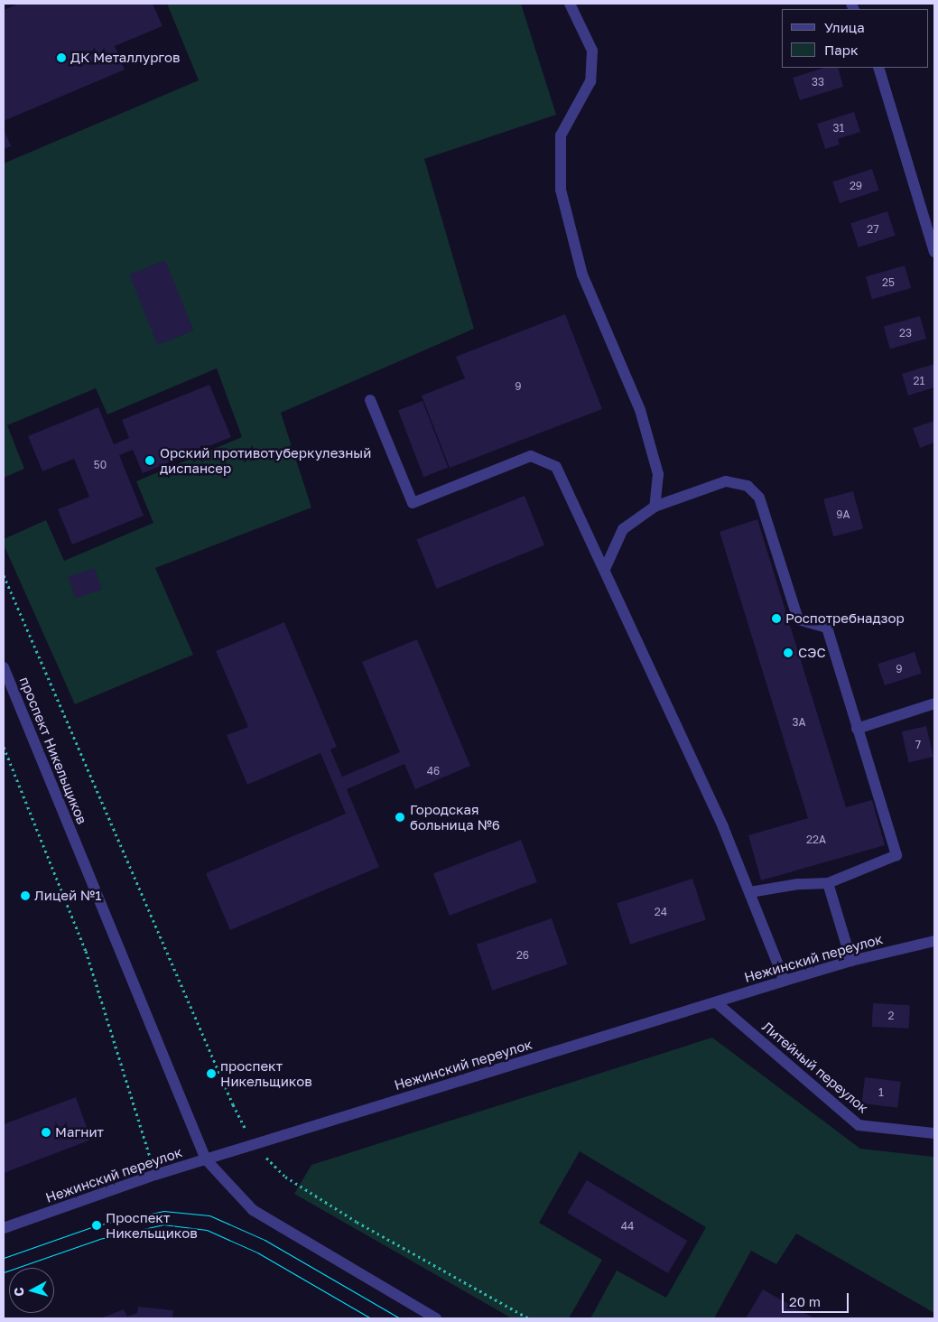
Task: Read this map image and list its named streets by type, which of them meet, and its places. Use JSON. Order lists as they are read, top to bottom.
{
  "streets": {
    "street": ["проспект Никельщиков", "Нежинский переулок", "Литейный переулок"]
  },
  "crossings": [
    ["проспект Никельщиков", "Нежинский переулок"],
    ["Нежинский переулок", "Литейный переулок"]
  ],
  "places": [
    "ДК Металлургов",
    "Орский противотуберкулезный диспансер",
    "Роспотребнадзор",
    "СЭС",
    "Городская больница №6",
    "Лицей №1",
    "проспект Никельщиков",
    "Магнит",
    "Проспект Никельщиков"
  ],
  "house_numbers": [
    "33",
    "31",
    "29",
    "27",
    "25",
    "23",
    "21",
    "9",
    "50",
    "9А",
    "9",
    "3А",
    "7",
    "46",
    "22А",
    "24",
    "26",
    "2",
    "1",
    "44"
  ],
  "legend": ["Улица", "Парк"],
  "scale_bar": "20 m",
  "north": "left"
}
